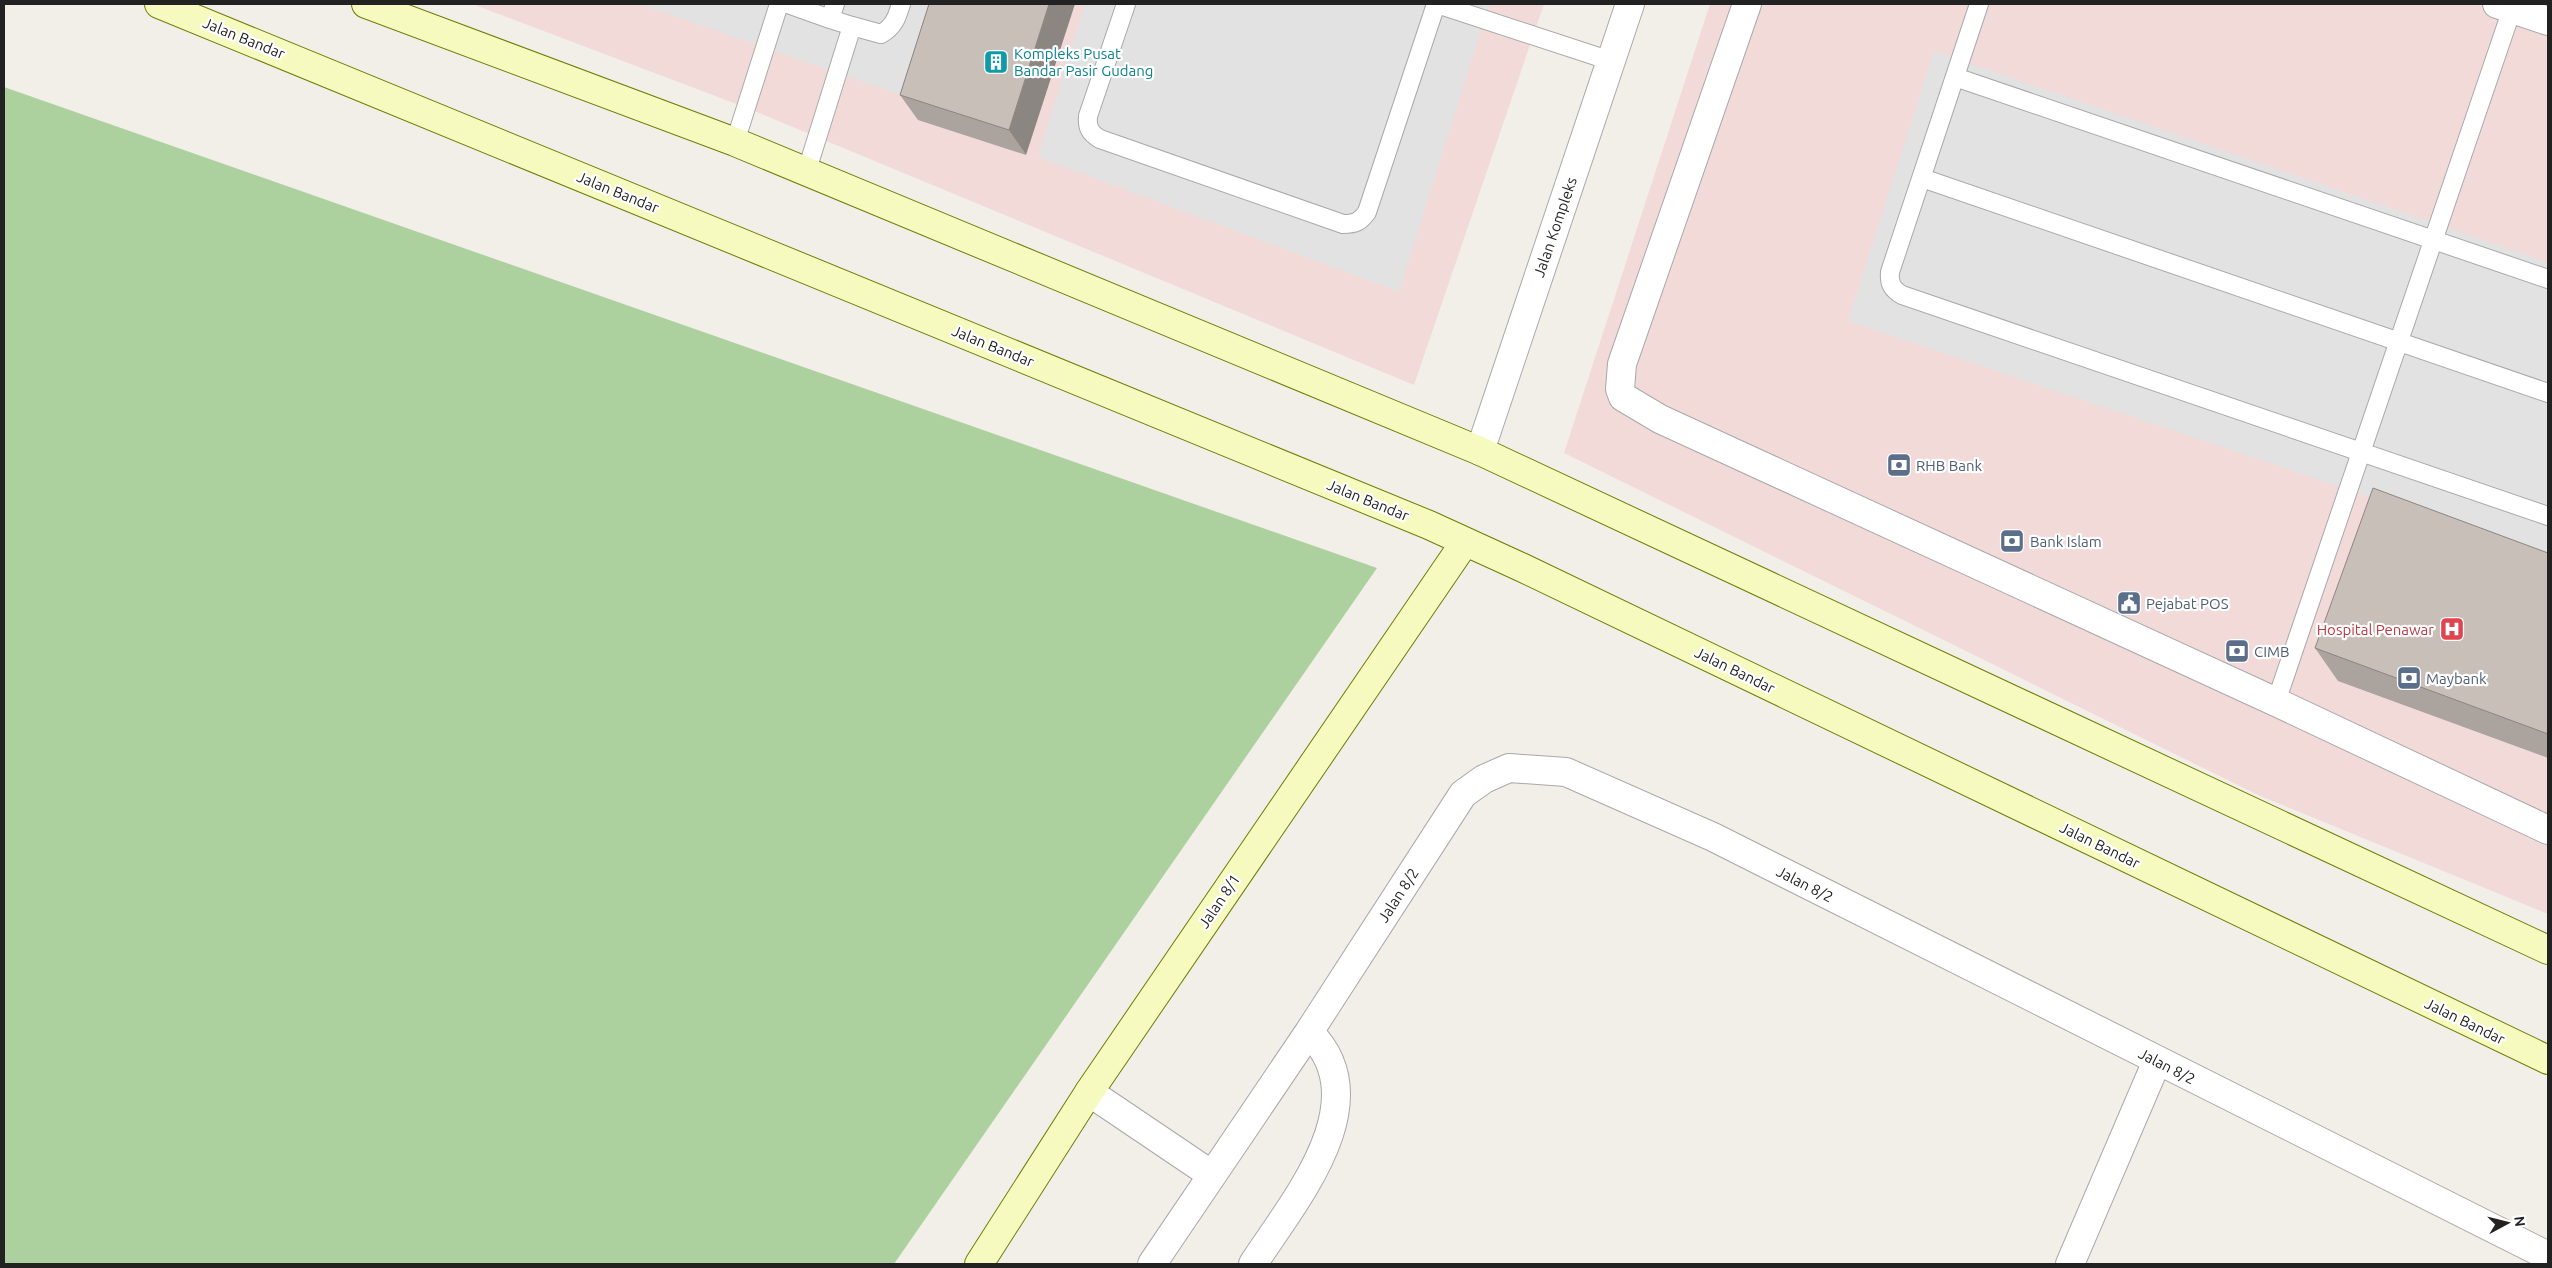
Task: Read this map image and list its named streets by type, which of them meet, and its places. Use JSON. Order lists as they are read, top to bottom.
{
  "streets": {
    "main road": ["Jalan Bandar", "Jalan 8/1"],
    "street": ["Jalan Kompleks", "Jalan 8/2"]
  },
  "crossings": [
    ["Jalan Bandar", "Jalan 8/1"]
  ],
  "places": {
    "building": ["Kompleks Pusat Bandar Pasir Gudang"],
    "bank": [
      "RHB Bank",
      "Bank Islam",
      "CIMB",
      "Maybank"
    ],
    "public building": ["Pejabat POS"],
    "hospital": ["Hospital Penawar"]
  },
  "north": "right"
}
